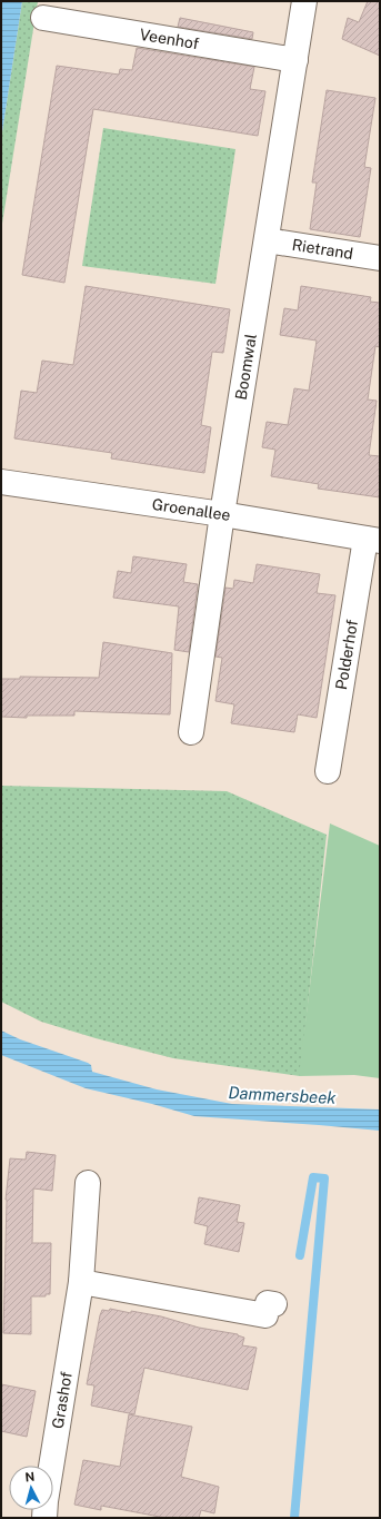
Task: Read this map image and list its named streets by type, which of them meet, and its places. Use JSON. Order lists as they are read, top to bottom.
{
  "streets": {
    "street": [
      "Veenhof",
      "Rietrand",
      "Boomwal",
      "Groenallee",
      "Polderhof",
      "Grashof"
    ]
  },
  "crossings": [
    ["Veenhof", "Boomwal"],
    ["Rietrand", "Boomwal"],
    ["Boomwal", "Groenallee"],
    ["Groenallee", "Polderhof"]
  ],
  "water": ["Dammersbeek"],
  "north": "top"
}
